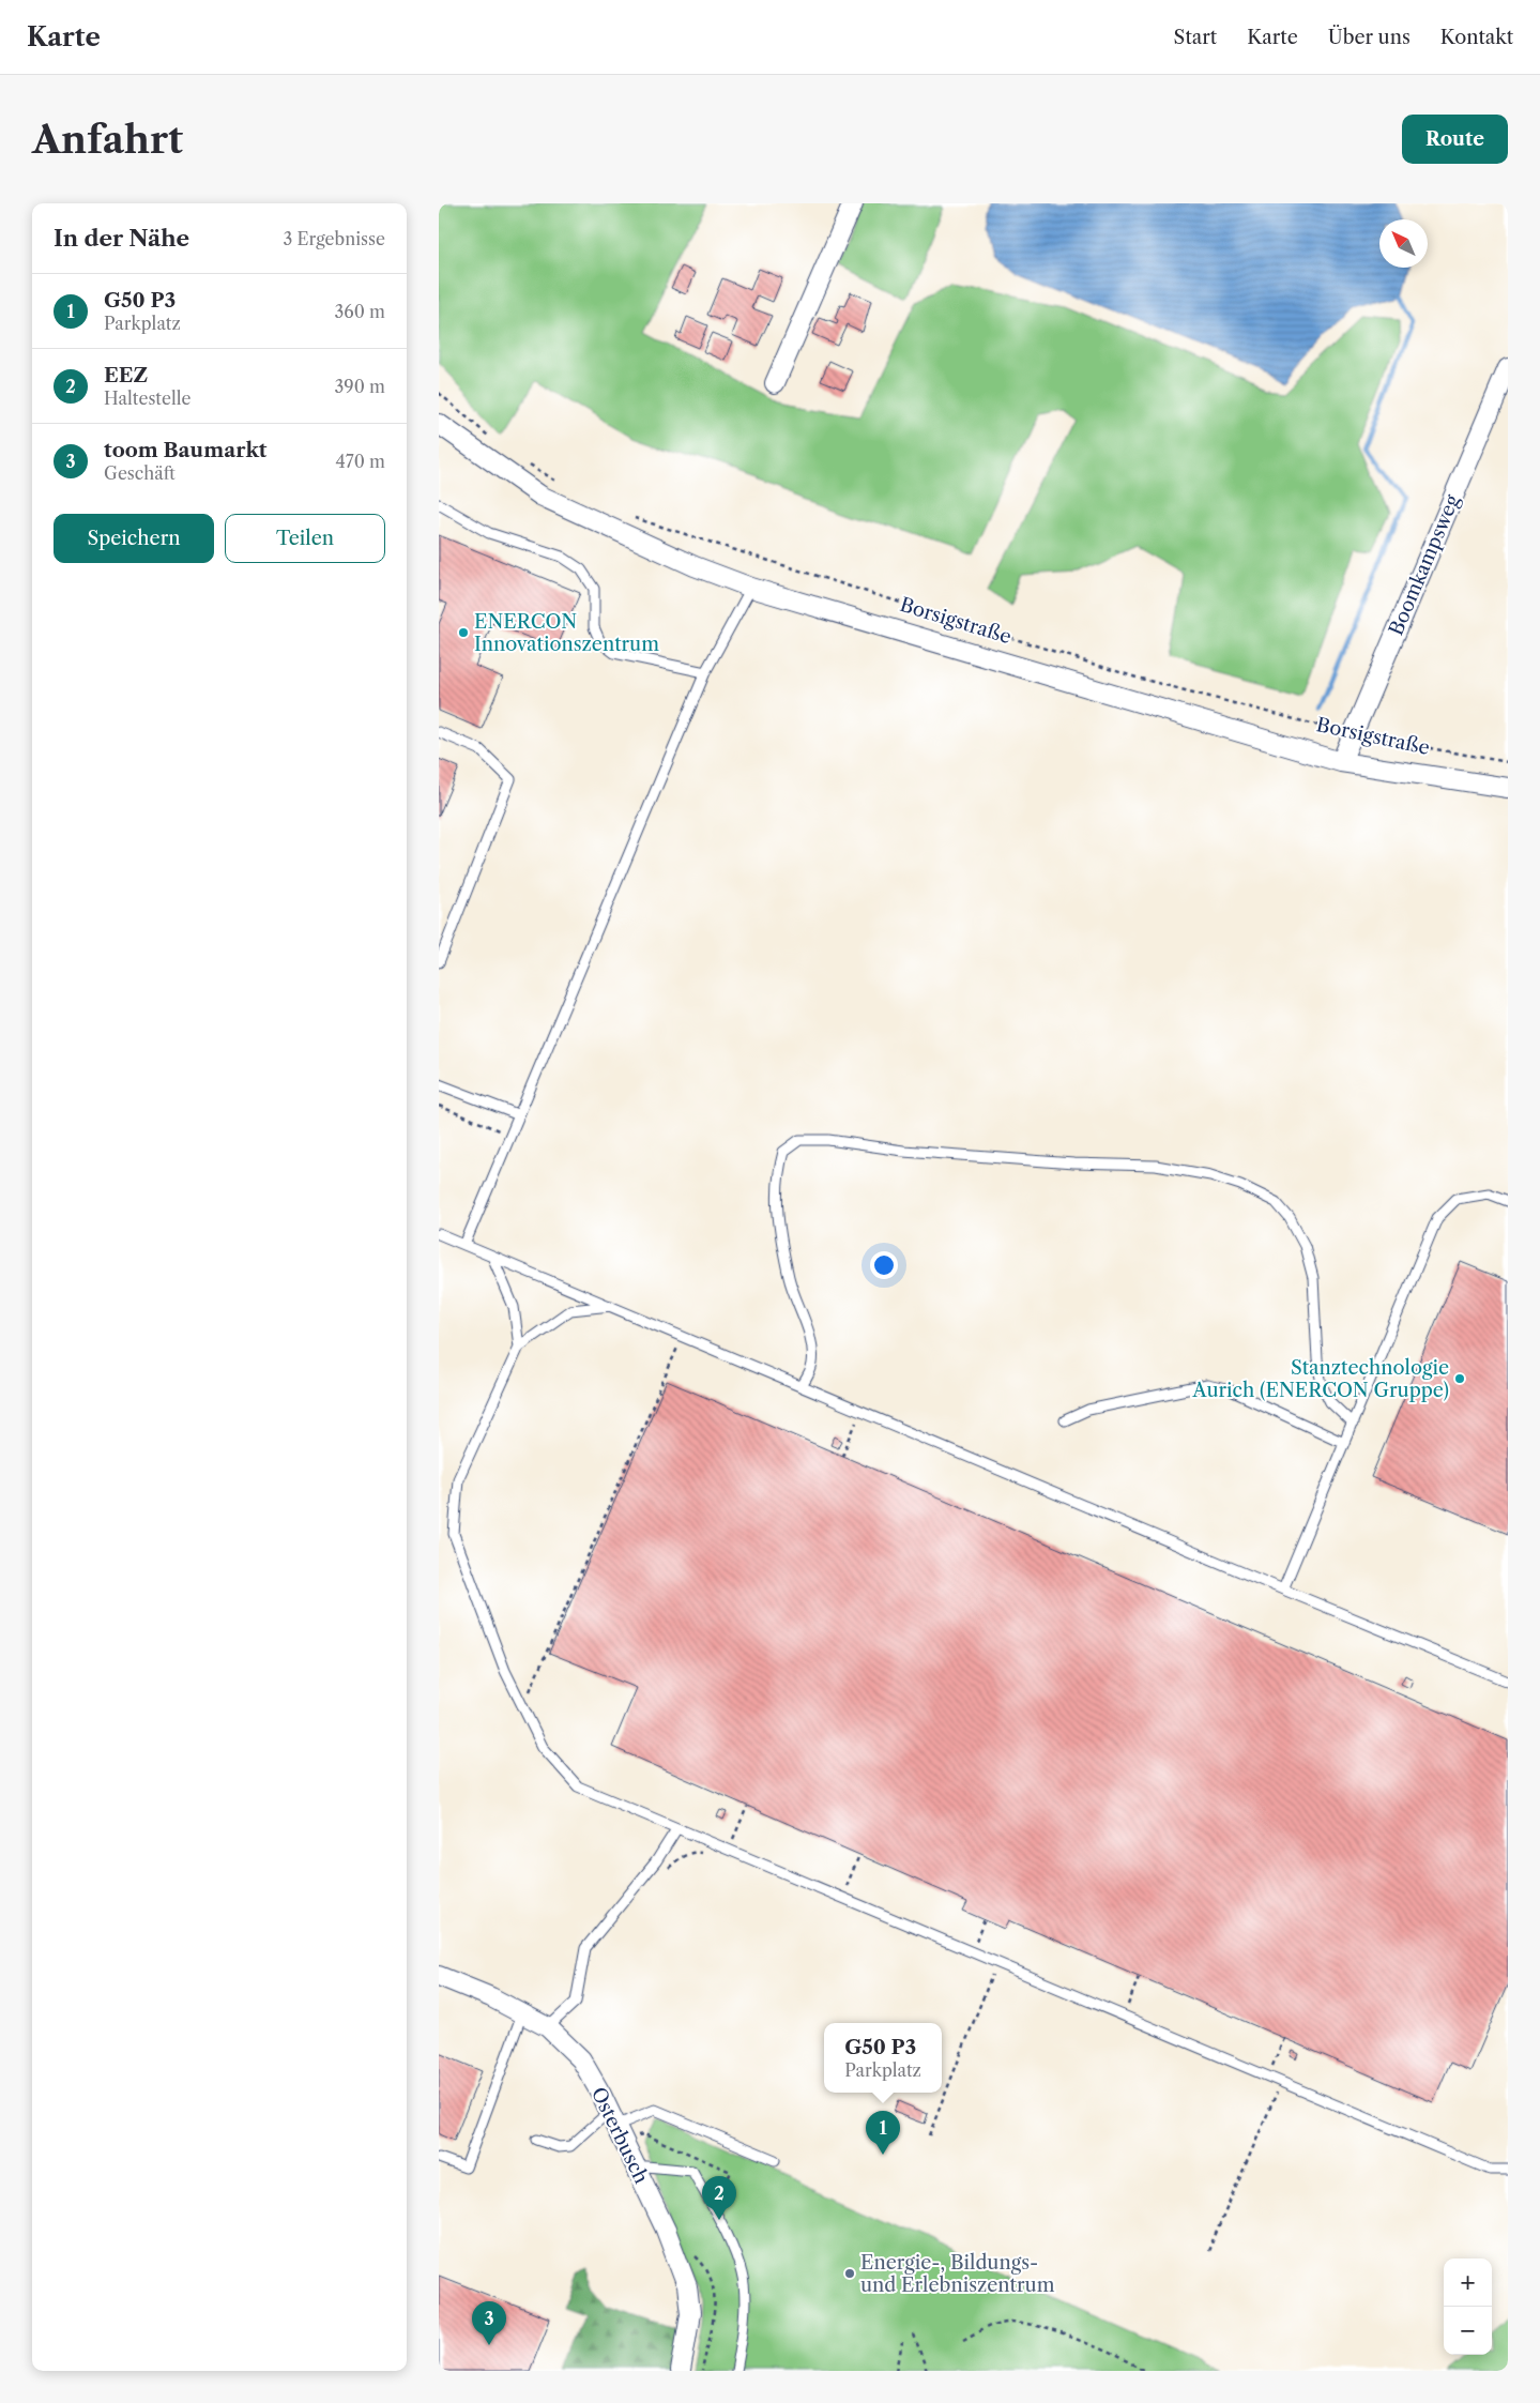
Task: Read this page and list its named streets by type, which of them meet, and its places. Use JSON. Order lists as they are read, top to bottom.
{
  "streets": {
    "street": ["Boomkampsweg", "Borsigstraße", "Osterbusch"]
  },
  "crossings": [
    ["Boomkampsweg", "Borsigstraße"]
  ],
  "places": ["ENERCON Innovationszentrum", "Stanztechnologie Aurich (ENERCON Gruppe)", "Energie-, Bildungs- und Erlebniszentrum"],
  "north": "top left",
  "page": {
    "header": "Karte",
    "nav": [
      "Start",
      "Karte",
      "Über uns",
      "Kontakt"
    ],
    "buttons": [
      "Route",
      ["Speichern", "Teilen"]
    ],
    "title": "Anfahrt",
    "heading": ["In der Nähe", "3 Ergebnisse"],
    "list": [
      {
        "mark": "1",
        "name": "G50 P3",
        "note": "Parkplatz",
        "value": "360 m"
      },
      {
        "mark": "2",
        "name": "EEZ",
        "note": "Haltestelle",
        "value": "390 m"
      },
      {
        "mark": "3",
        "name": "toom Baumarkt",
        "note": "Geschäft",
        "value": "470 m"
      }
    ],
    "popup": ["G50 P3", "Parkplatz"],
    "pins": ["1", "2", "3"],
    "map_buttons": ["+", "−"]
  }
}
